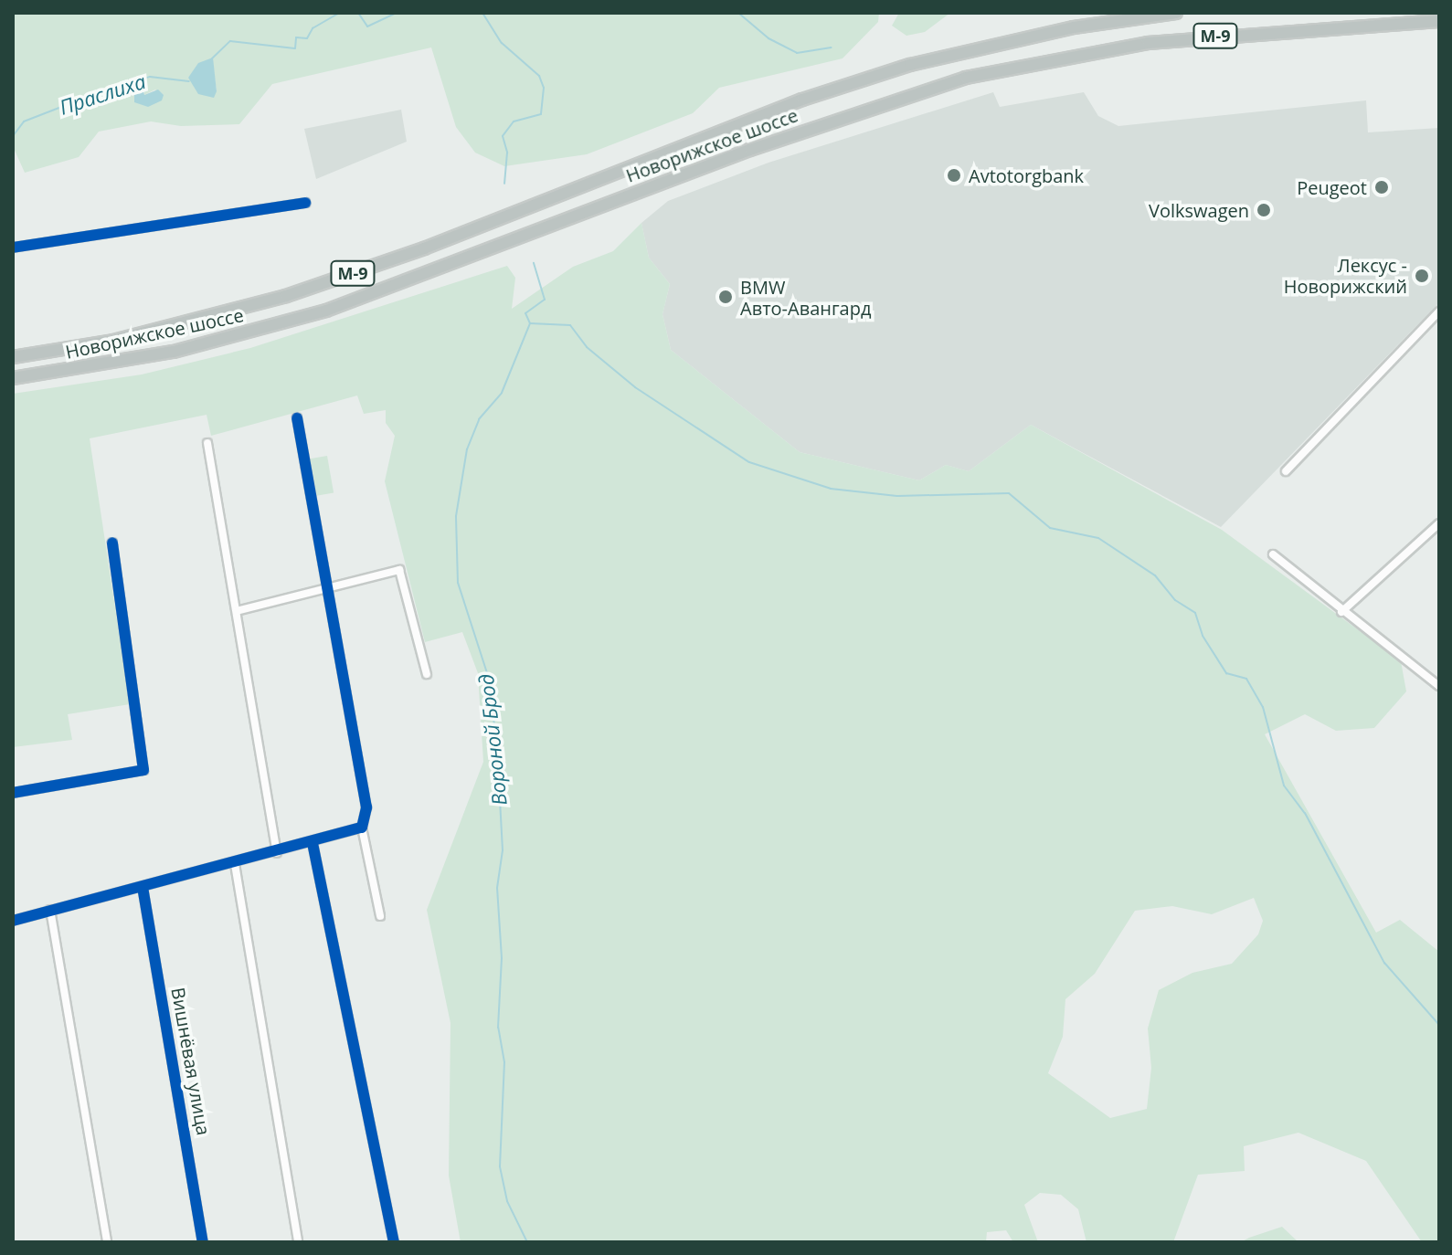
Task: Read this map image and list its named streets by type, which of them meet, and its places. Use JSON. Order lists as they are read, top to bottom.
{
  "streets": {
    "highway": ["М-9", "Новорижское шоссе"],
    "street": ["Вишнёвая улица"]
  },
  "water": ["Праслиха", "Вороной Брод"],
  "places": [
    "Avtotorgbank",
    "Peugeot",
    "Volkswagen",
    "Лексус - Новорижский",
    "BMW Авто-Авангард"
  ]
}
